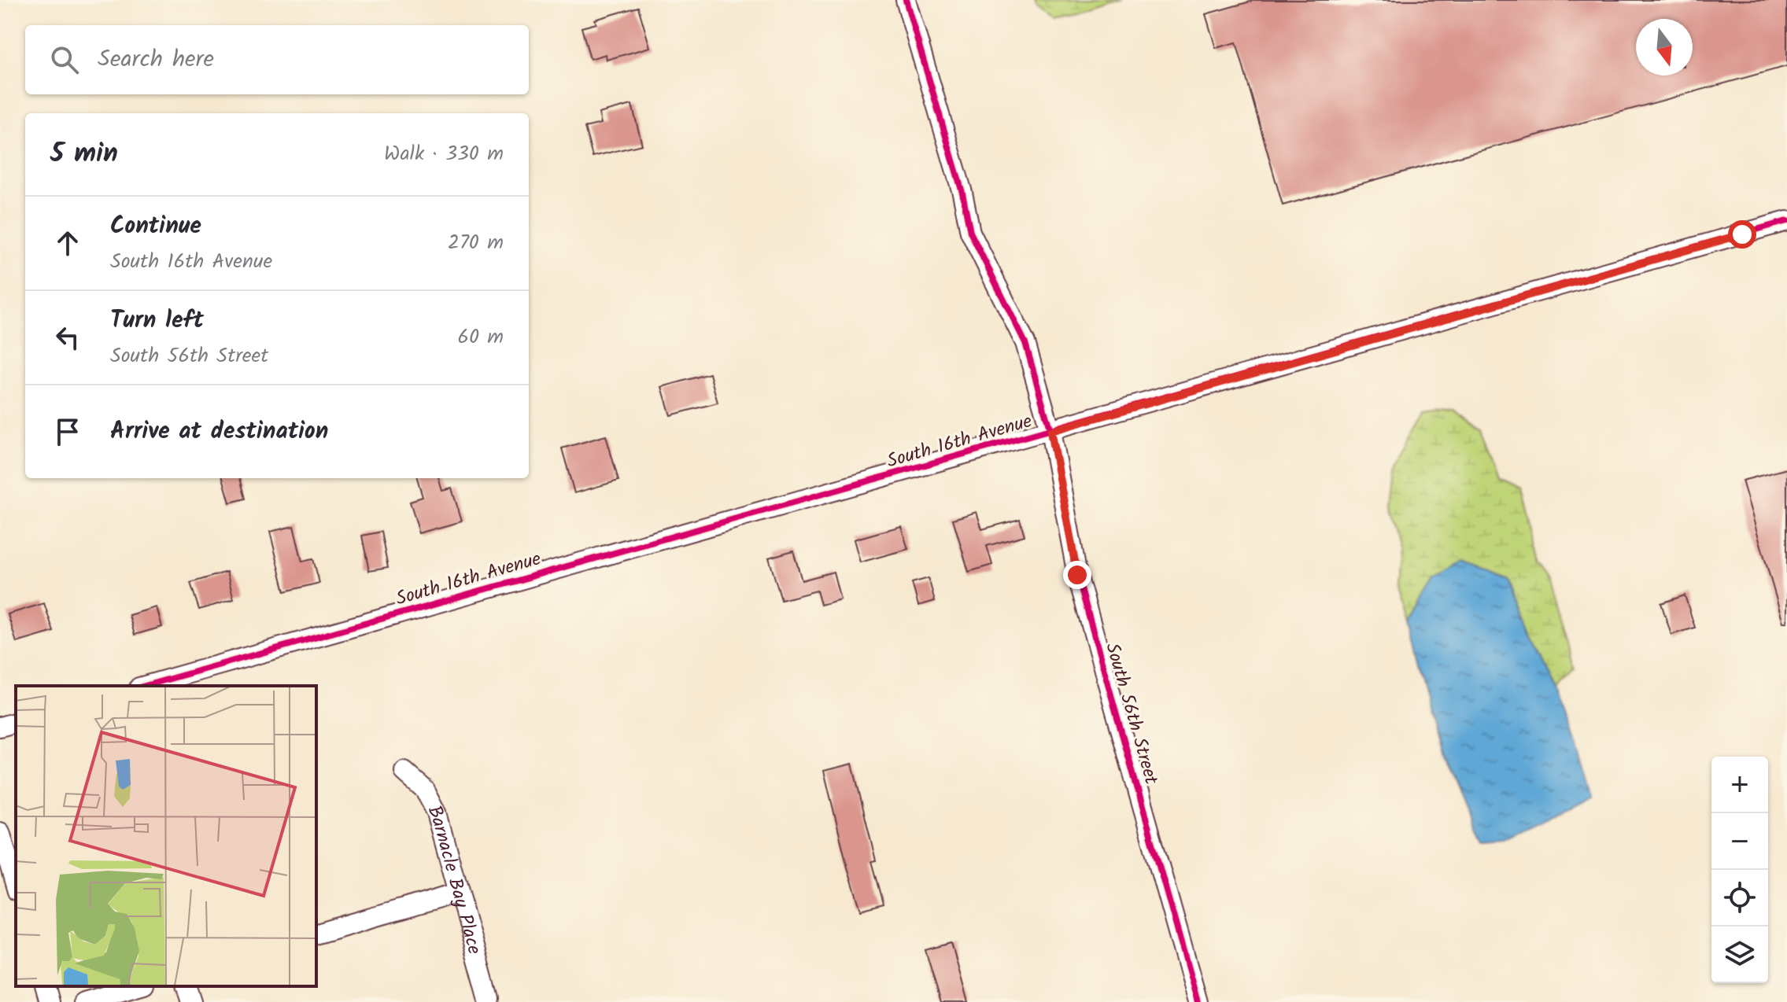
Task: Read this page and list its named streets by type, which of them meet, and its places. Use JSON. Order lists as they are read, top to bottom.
{
  "streets": {
    "street": ["South 16th Avenue", "South 56th Street", "Barnacle Bay Place"]
  },
  "crossings": [
    ["South 16th Avenue", "South 56th Street"]
  ],
  "north": "bottom",
  "page": {
    "search": "Search here",
    "heading": ["5 min", "Walk · 330 m"],
    "list": [
      ["Continue", "South 16th Avenue", "270 m"],
      ["Turn left", "South 56th Street", "60 m"],
      "Arrive at destination"
    ],
    "map_buttons": ["+", "−"]
  }
}
